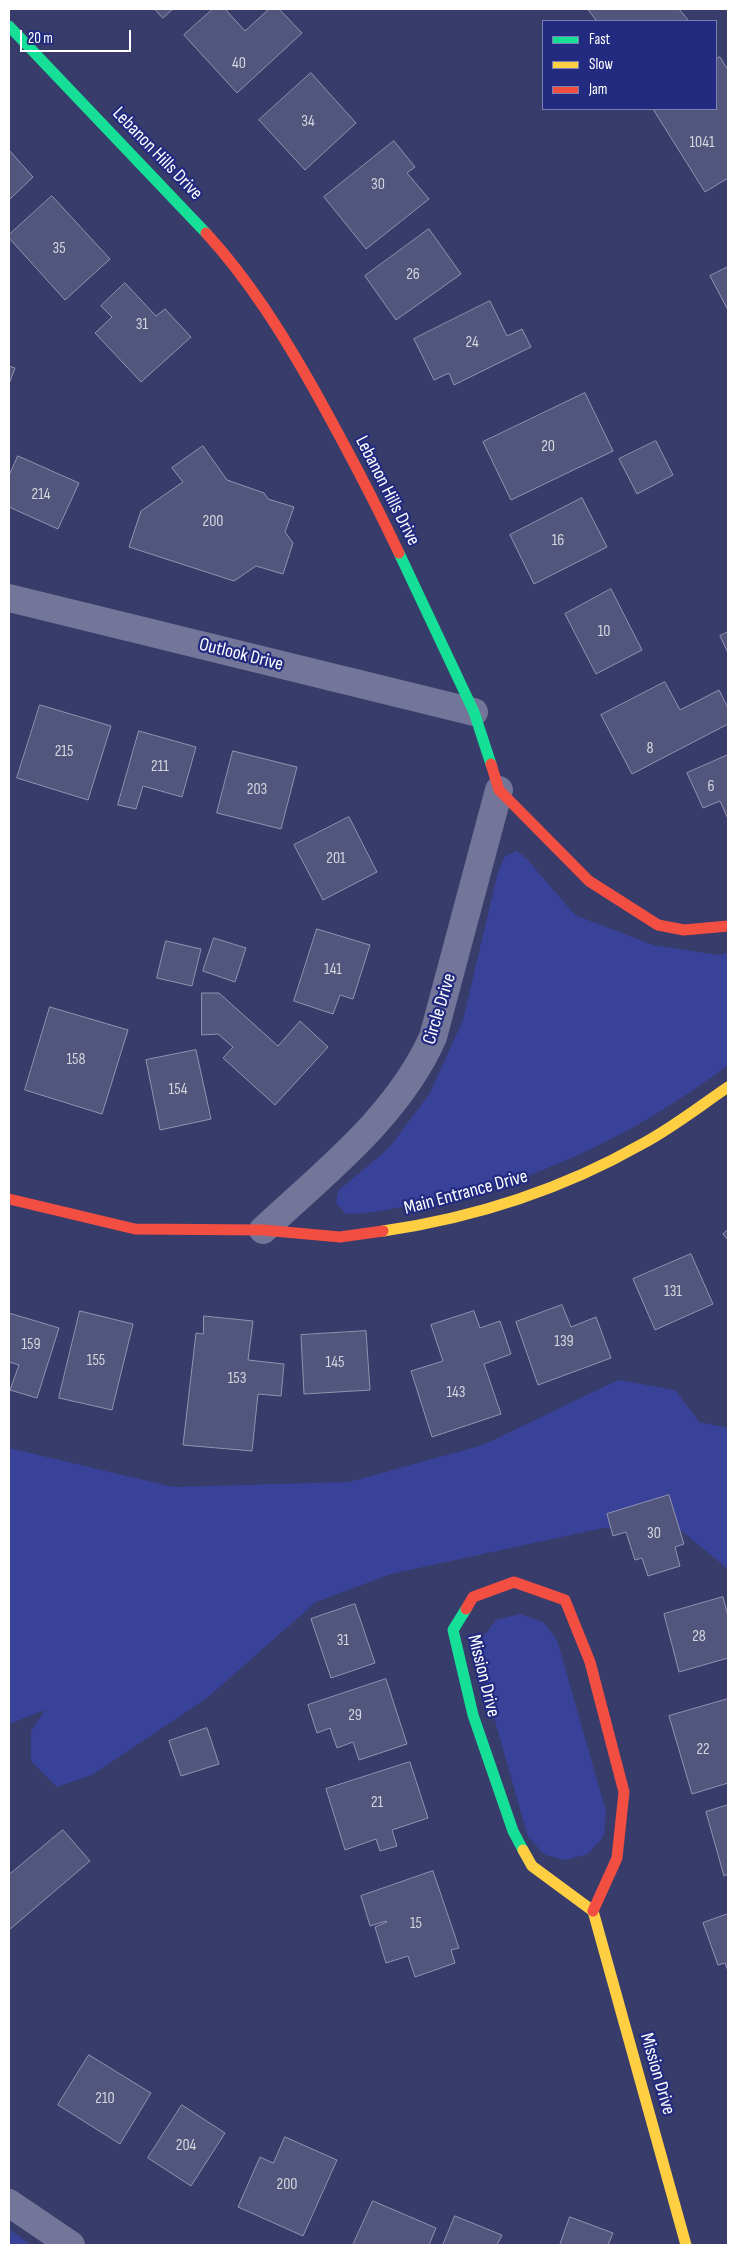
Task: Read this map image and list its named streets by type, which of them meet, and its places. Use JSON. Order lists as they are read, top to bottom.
{
  "streets": {
    "street": [
      "Lebanon Hills Drive",
      "Outlook Drive",
      "Circle Drive",
      "Main Entrance Drive",
      "Mission Drive"
    ]
  },
  "crossings": [
    ["Lebanon Hills Drive", "Outlook Drive"],
    ["Lebanon Hills Drive", "Circle Drive"],
    ["Circle Drive", "Main Entrance Drive"]
  ],
  "house_numbers": [
    "40",
    "34",
    "1041",
    "30",
    "35",
    "26",
    "31",
    "24",
    "20",
    "214",
    "200",
    "16",
    "10",
    "8",
    "215",
    "211",
    "6",
    "203",
    "201",
    "141",
    "158",
    "154",
    "131",
    "139",
    "159",
    "155",
    "145",
    "153",
    "143",
    "30",
    "28",
    "31",
    "29",
    "22",
    "21",
    "15",
    "210",
    "204",
    "200"
  ],
  "legend": ["Fast", "Slow", "Jam"],
  "scale_bar": "20 m"
}
